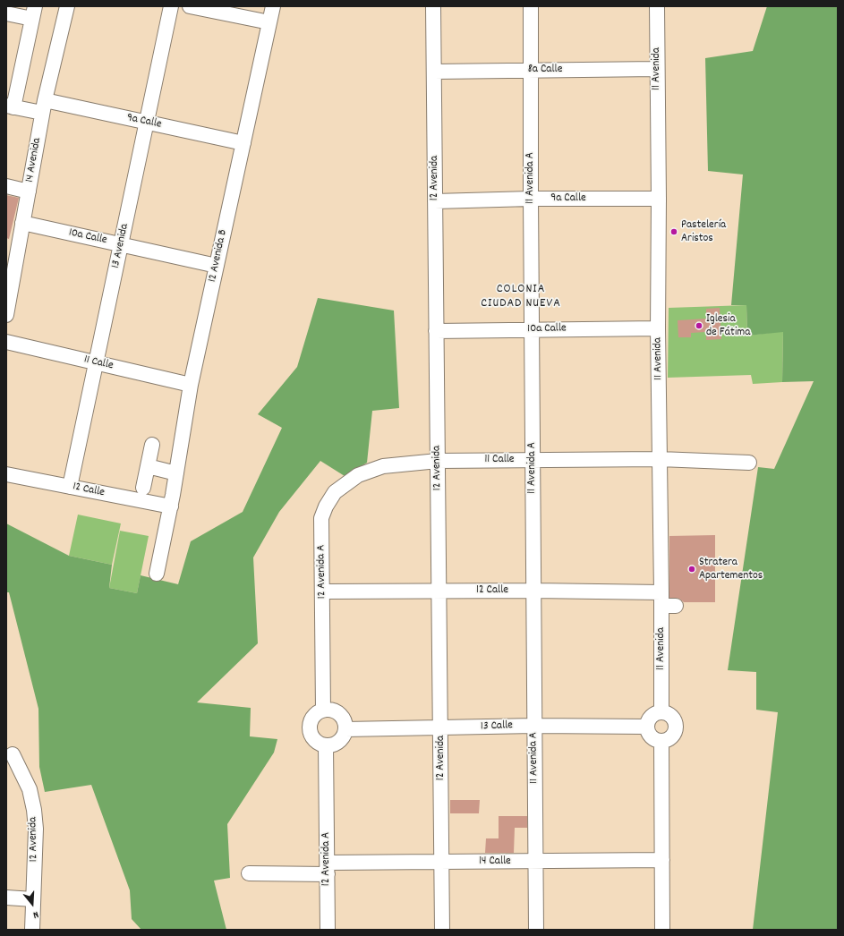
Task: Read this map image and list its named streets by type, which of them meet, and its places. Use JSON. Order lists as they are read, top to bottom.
{
  "streets": {
    "street": [
      "11 Avenida",
      "8a Calle",
      "9a Calle",
      "14 Avenida",
      "12 Avenida",
      "11 Avenida A",
      "10a Calle",
      "13 Avenida",
      "12 Avenida B",
      "11 Calle",
      "12 Calle",
      "12 Avenida A",
      "13 Calle",
      "14 Calle"
    ]
  },
  "crossings": [
    ["11 Avenida", "8a Calle"],
    ["11 Avenida", "9a Calle"],
    ["11 Avenida", "10a Calle"],
    ["11 Avenida", "11 Calle"],
    ["11 Avenida", "12 Calle"],
    ["11 Avenida", "13 Calle"],
    ["8a Calle", "12 Avenida"],
    ["8a Calle", "11 Avenida A"],
    ["9a Calle", "14 Avenida"],
    ["9a Calle", "12 Avenida"],
    ["9a Calle", "11 Avenida A"],
    ["9a Calle", "13 Avenida"],
    ["9a Calle", "12 Avenida B"],
    ["14 Avenida", "10a Calle"],
    ["12 Avenida", "10a Calle"],
    ["12 Avenida", "11 Calle"],
    ["12 Avenida", "12 Calle"],
    ["12 Avenida", "13 Calle"],
    ["12 Avenida", "14 Calle"],
    ["11 Avenida A", "10a Calle"],
    ["11 Avenida A", "11 Calle"],
    ["11 Avenida A", "12 Calle"],
    ["11 Avenida A", "13 Calle"],
    ["11 Avenida A", "14 Calle"],
    ["10a Calle", "13 Avenida"],
    ["10a Calle", "12 Avenida B"],
    ["13 Avenida", "11 Calle"],
    ["13 Avenida", "12 Calle"],
    ["12 Avenida B", "11 Calle"],
    ["12 Avenida B", "12 Calle"],
    ["11 Calle", "12 Avenida A"],
    ["12 Calle", "12 Avenida A"],
    ["12 Avenida A", "13 Calle"],
    ["12 Avenida A", "14 Calle"]
  ],
  "districts": ["COLONIA CIUDAD NUEVA"],
  "places": ["Pastelería Aristos", "Iglesia de Fátima", "Stratera Apartementos"],
  "north": "bottom"
}
